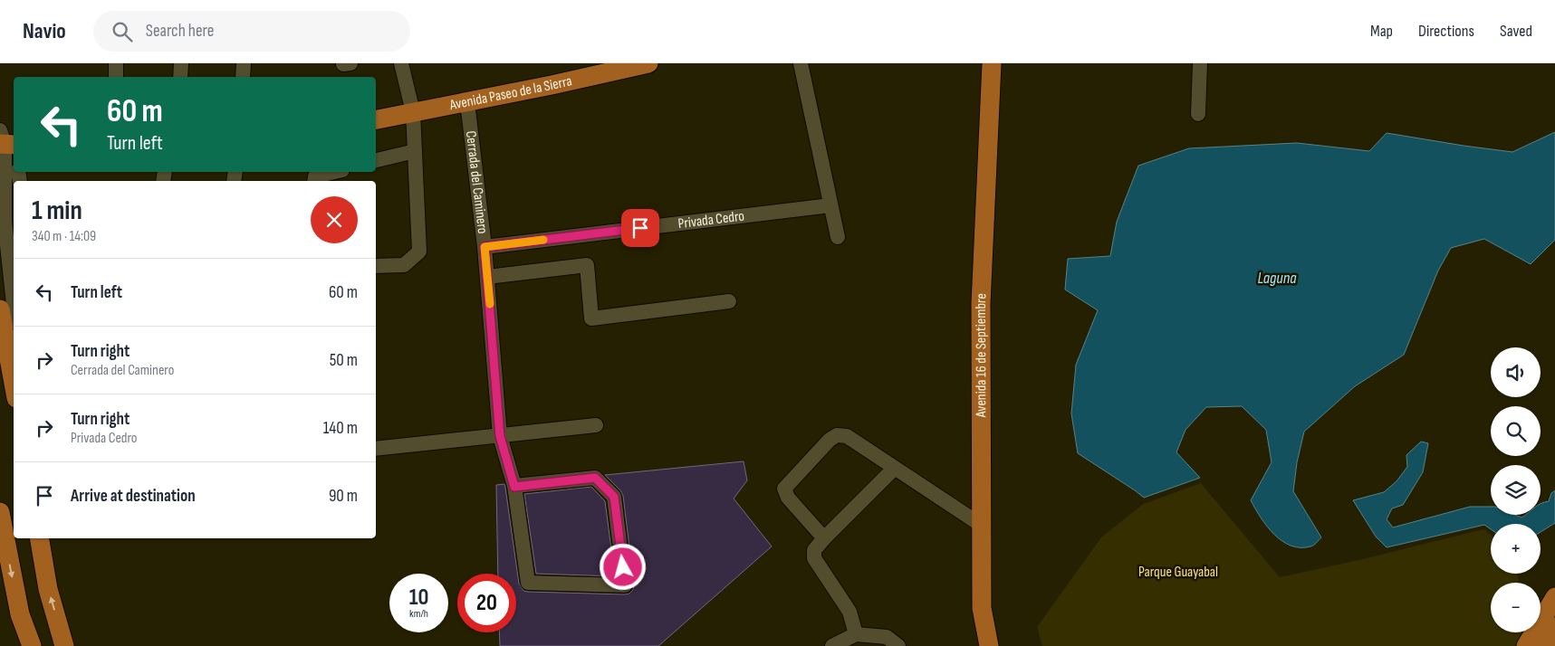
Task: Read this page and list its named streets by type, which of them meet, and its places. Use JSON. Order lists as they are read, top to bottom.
{
  "streets": {
    "main road": ["Avenida Paseo de la Sierra", "Avenida 16 de Septiembre"],
    "street": ["Cerrada del Caminero", "Privada Cedro"]
  },
  "crossings": [
    ["Avenida Paseo de la Sierra", "Cerrada del Caminero"],
    ["Cerrada del Caminero", "Privada Cedro"]
  ],
  "water": ["Laguna"],
  "parks": ["Parque Guayabal"],
  "page": {
    "header": "Navio",
    "search": "Search here",
    "nav": ["Map", "Directions", "Saved"],
    "turn": ["60 m", "Turn left"],
    "heading": ["1 min", "340 m · 14:09"],
    "list": [
      {
        "name": "Turn left",
        "value": "60 m"
      },
      {
        "name": "Turn right",
        "note": "Cerrada del Caminero",
        "value": "50 m"
      },
      {
        "name": "Turn right",
        "note": "Privada Cedro",
        "value": "140 m"
      },
      {
        "name": "Arrive at destination",
        "value": "90 m"
      }
    ],
    "map_buttons": ["+", "−"],
    "speed": "10 km/h",
    "limit": "20"
  }
}
